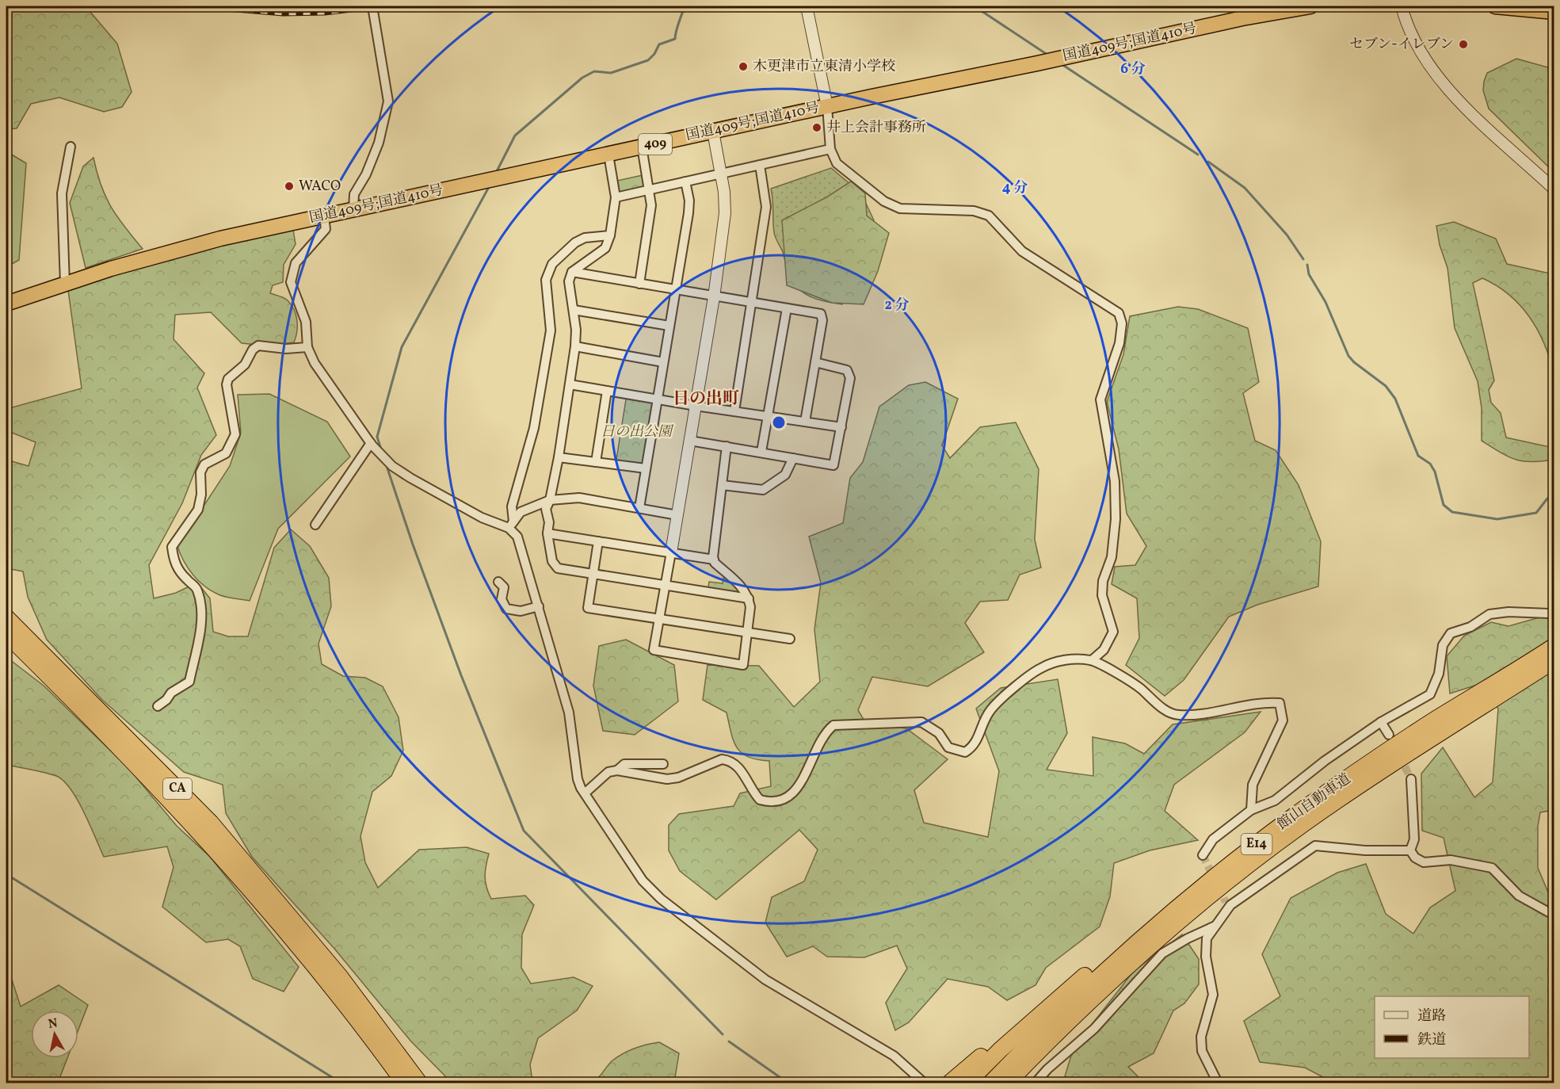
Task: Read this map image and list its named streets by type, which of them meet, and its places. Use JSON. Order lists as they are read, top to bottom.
{
  "streets": {
    "highway": [
      "国道409号;国道410号",
      "409",
      "CA",
      "館山自動車道",
      "E14"
    ]
  },
  "districts": ["日の出町"],
  "parks": ["日の出公園"],
  "places": [
    "セブン-イレブン",
    "木更津市立東清小学校",
    "井上会計事務所",
    "WACO"
  ],
  "legend": ["道路", "鉄道"],
  "north": "top",
  "rings": ["6 分", "4 分", "2 分"]
}
